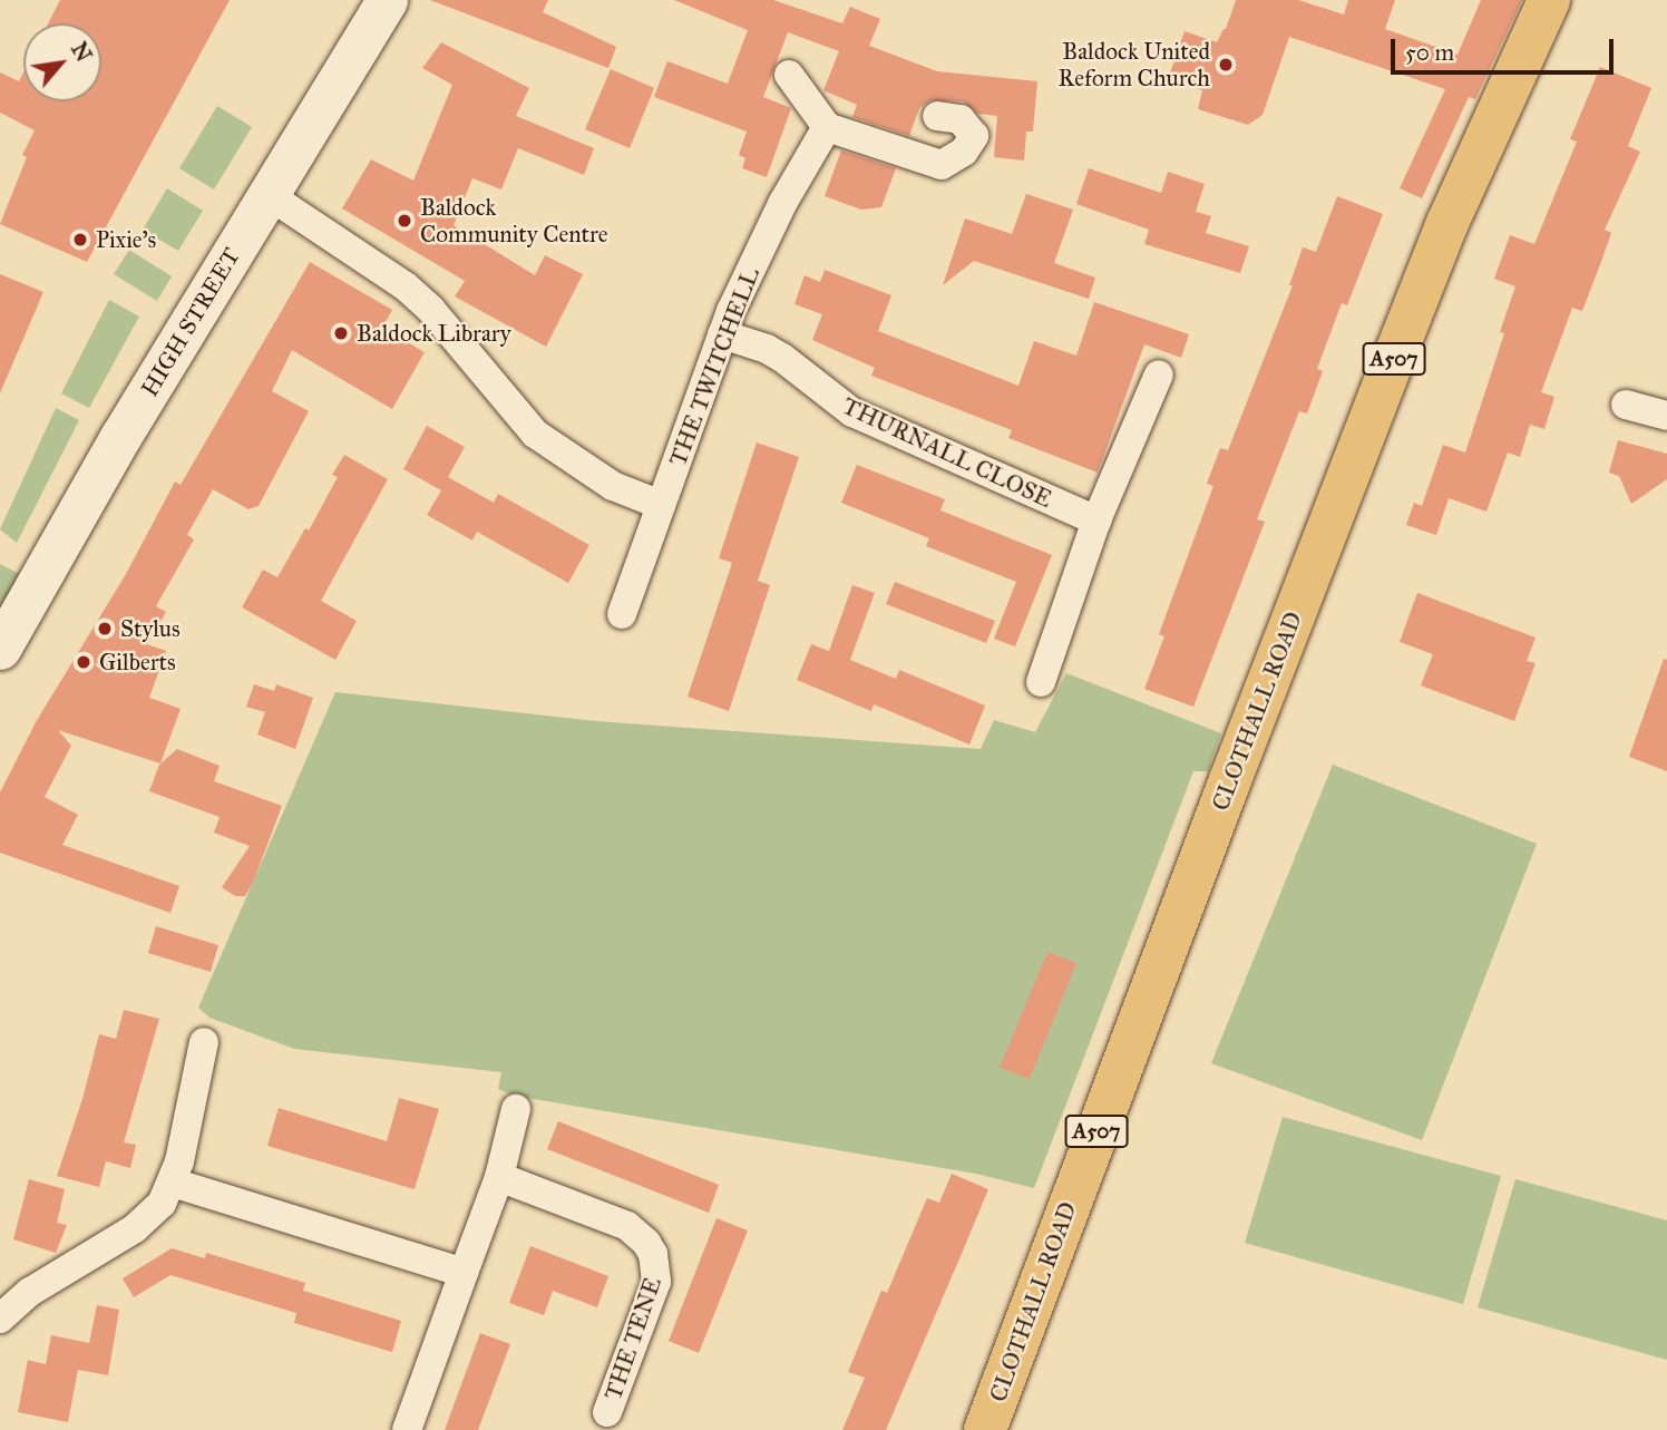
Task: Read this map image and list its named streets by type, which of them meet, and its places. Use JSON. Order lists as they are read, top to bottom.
{
  "streets": {
    "main road": ["HIGH STREET", "A507", "CLOTHALL ROAD"],
    "street": ["THE TWITCHELL", "THURNALL CLOSE", "THE TENE"]
  },
  "crossings": [
    ["THE TWITCHELL", "THURNALL CLOSE"]
  ],
  "places": [
    "Baldock United Reform Church",
    "Baldock Community Centre",
    "Pixie's",
    "Baldock Library",
    "Stylus",
    "Gilberts"
  ],
  "scale_bar": "50 m",
  "north": "top right"
}
